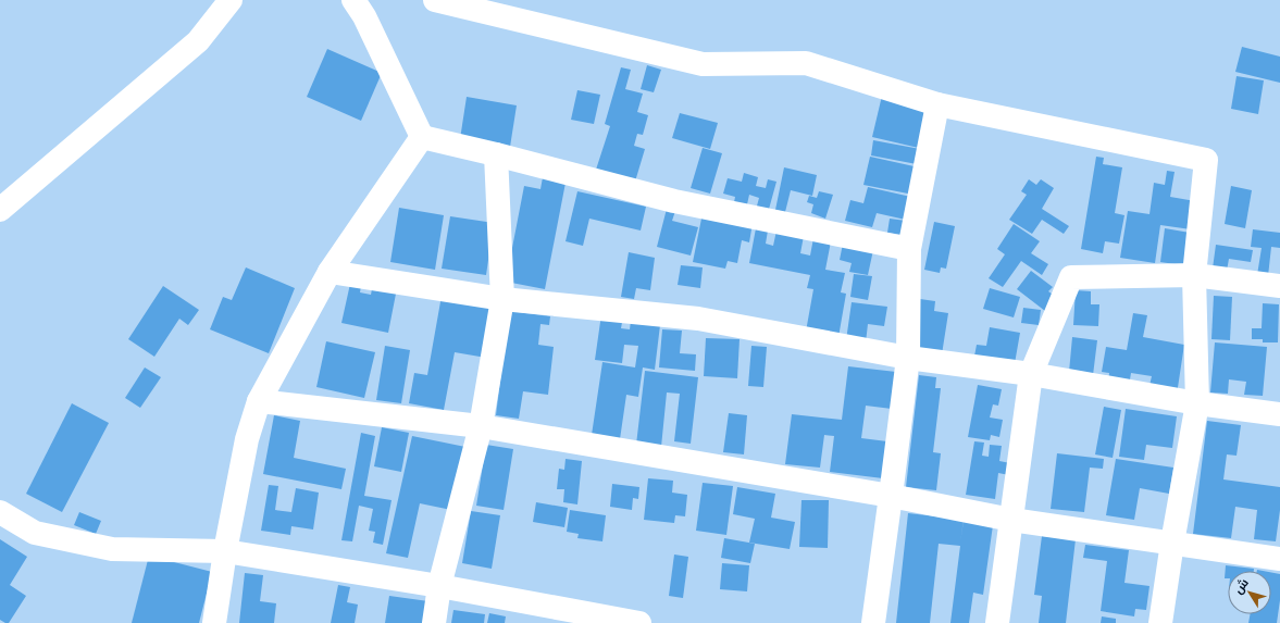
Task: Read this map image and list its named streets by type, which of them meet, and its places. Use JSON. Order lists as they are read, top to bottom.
{
  "north": "top left"
}
